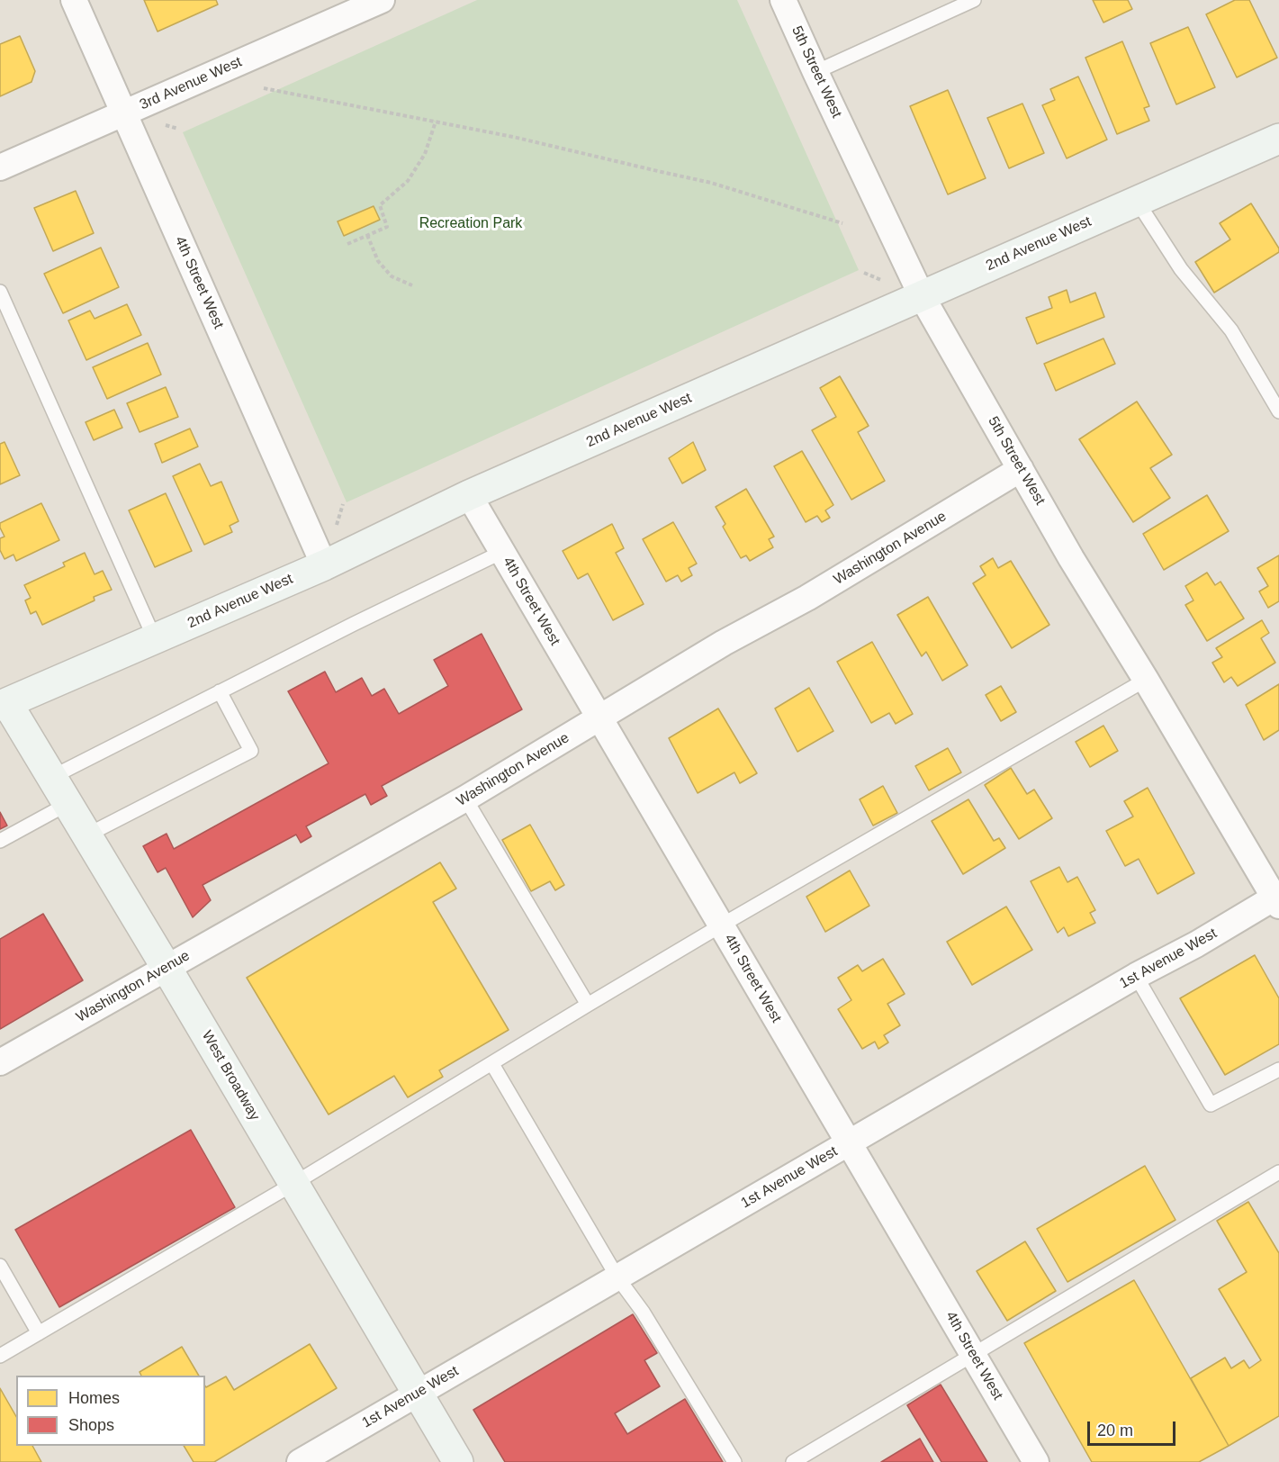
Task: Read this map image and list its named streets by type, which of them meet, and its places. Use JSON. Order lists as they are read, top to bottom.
{
  "streets": {
    "main road": ["2nd Avenue West", "West Broadway"],
    "street": [
      "5th Street West",
      "3rd Avenue West",
      "4th Street West",
      "Washington Avenue",
      "1st Avenue West"
    ]
  },
  "crossings": [
    ["5th Street West", "2nd Avenue West"],
    ["5th Street West", "Washington Avenue"],
    ["5th Street West", "1st Avenue West"],
    ["3rd Avenue West", "4th Street West"],
    ["2nd Avenue West", "4th Street West"],
    ["2nd Avenue West", "West Broadway"],
    ["4th Street West", "Washington Avenue"],
    ["4th Street West", "1st Avenue West"],
    ["Washington Avenue", "West Broadway"],
    ["1st Avenue West", "West Broadway"]
  ],
  "parks": ["Recreation Park"],
  "legend": ["Homes", "Shops"],
  "scale_bar": "20 m"
}
